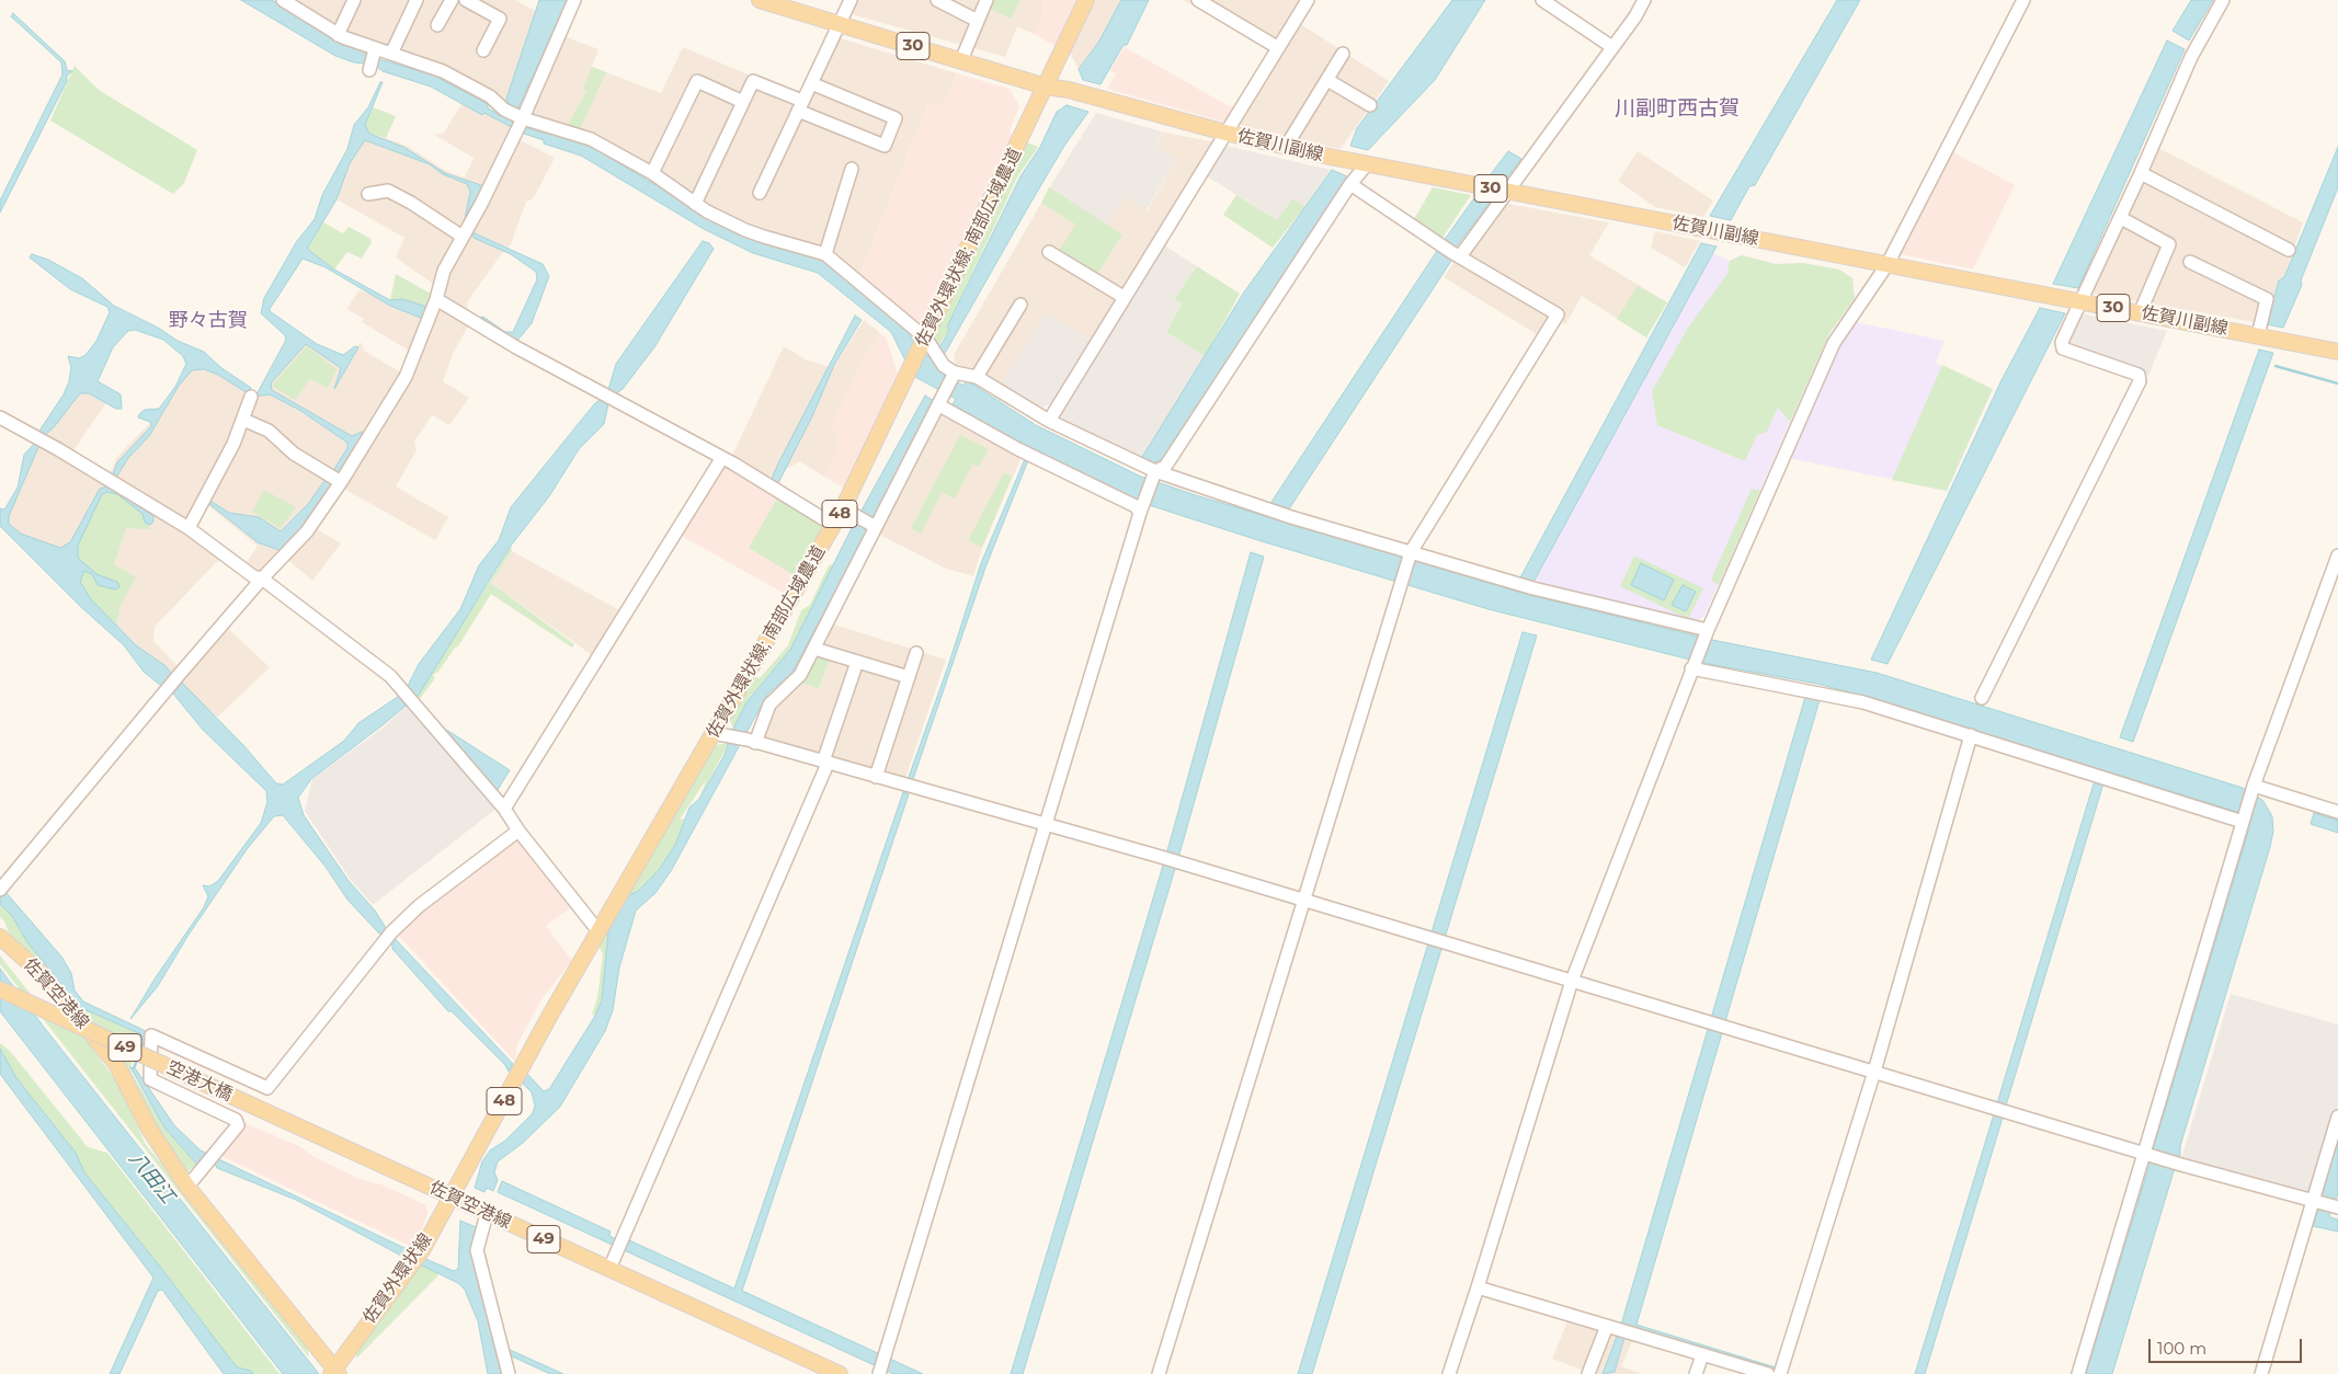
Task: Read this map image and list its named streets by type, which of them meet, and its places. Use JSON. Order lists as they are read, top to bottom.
{
  "streets": {
    "main road": [
      "30",
      "佐賀川副線",
      "佐賀外環状線; 南部広域農道",
      "48",
      "佐賀空港線",
      "49",
      "空港大橋",
      "佐賀外環状線"
    ]
  },
  "crossings": [
    ["30", "佐賀川副線"],
    ["30", "佐賀外環状線; 南部広域農道"],
    ["佐賀川副線", "佐賀外環状線; 南部広域農道"],
    ["佐賀外環状線; 南部広域農道", "佐賀外環状線"],
    ["佐賀空港線", "空港大橋"],
    ["佐賀空港線", "佐賀外環状線"]
  ],
  "districts": ["川副町西古賀", "野々古賀"],
  "water": ["八田江"],
  "scale_bar": "100 m"
}
